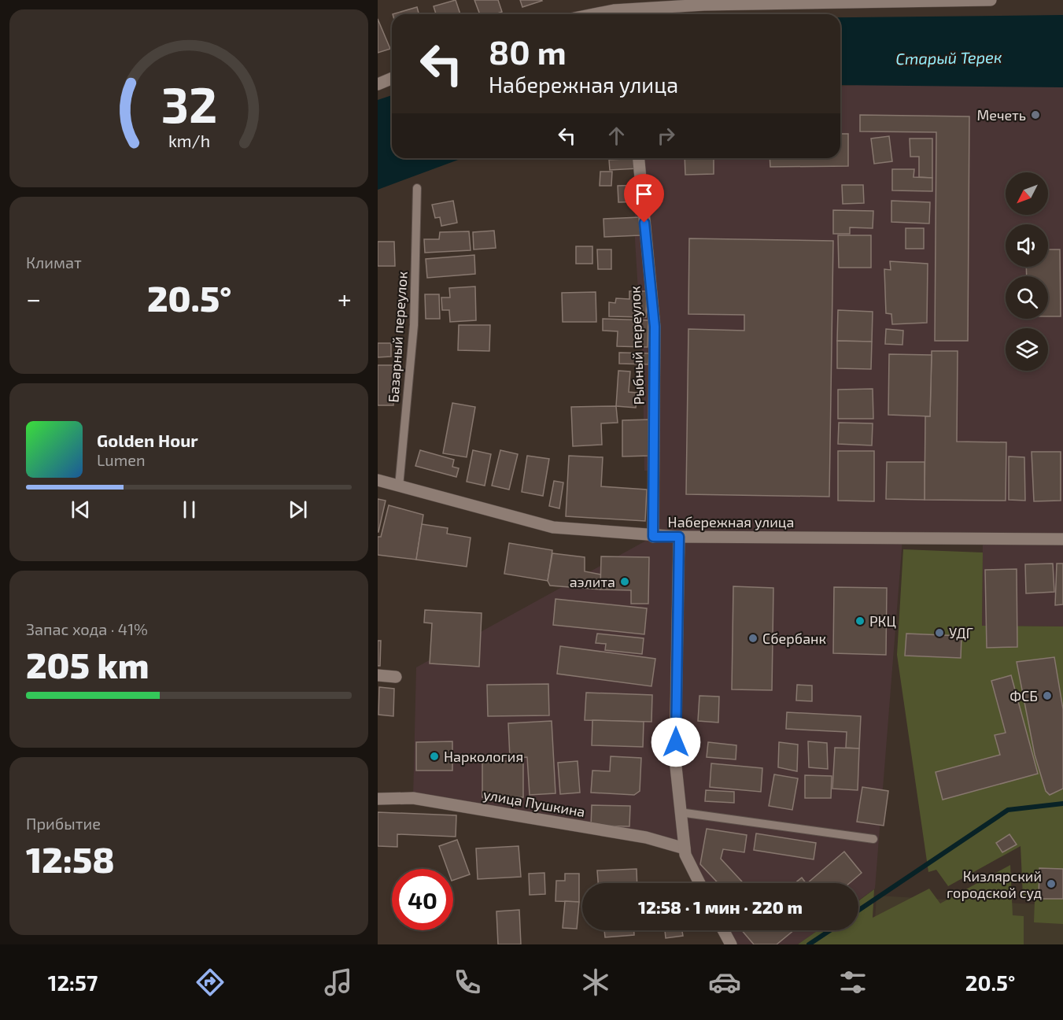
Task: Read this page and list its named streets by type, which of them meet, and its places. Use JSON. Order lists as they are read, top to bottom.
{
  "streets": {
    "street": ["Рыбный переулок", "Набережная улица", "улица Пушкина"],
    "lane": ["Базарный переулок"]
  },
  "crossings": [
    ["Базарный переулок", "Набережная улица"],
    ["Рыбный переулок", "Набережная улица"]
  ],
  "water": ["Старый Терек"],
  "places": [
    "Мечеть",
    "аэлита",
    "РКЦ",
    "УДГ",
    "Сбербанк",
    "ФСБ",
    "Наркология",
    "Кизлярский городской суд"
  ],
  "north": "bottom left",
  "page": {
    "turn": ["80 m", "Набережная улица"],
    "tile": [
      "Климат",
      ["Запас хода · 41%", "205 km"],
      ["Прибытие", "12:58"]
    ],
    "heat": ["−", "20.5°", "+"],
    "song": ["Golden Hour", "Lumen"],
    "limit": "40",
    "trip": "12:58 · 1 мин · 220 m",
    "tabs": ["12:57", "20.5°"],
    "gauge": ["32", "km/h"]
  }
}
